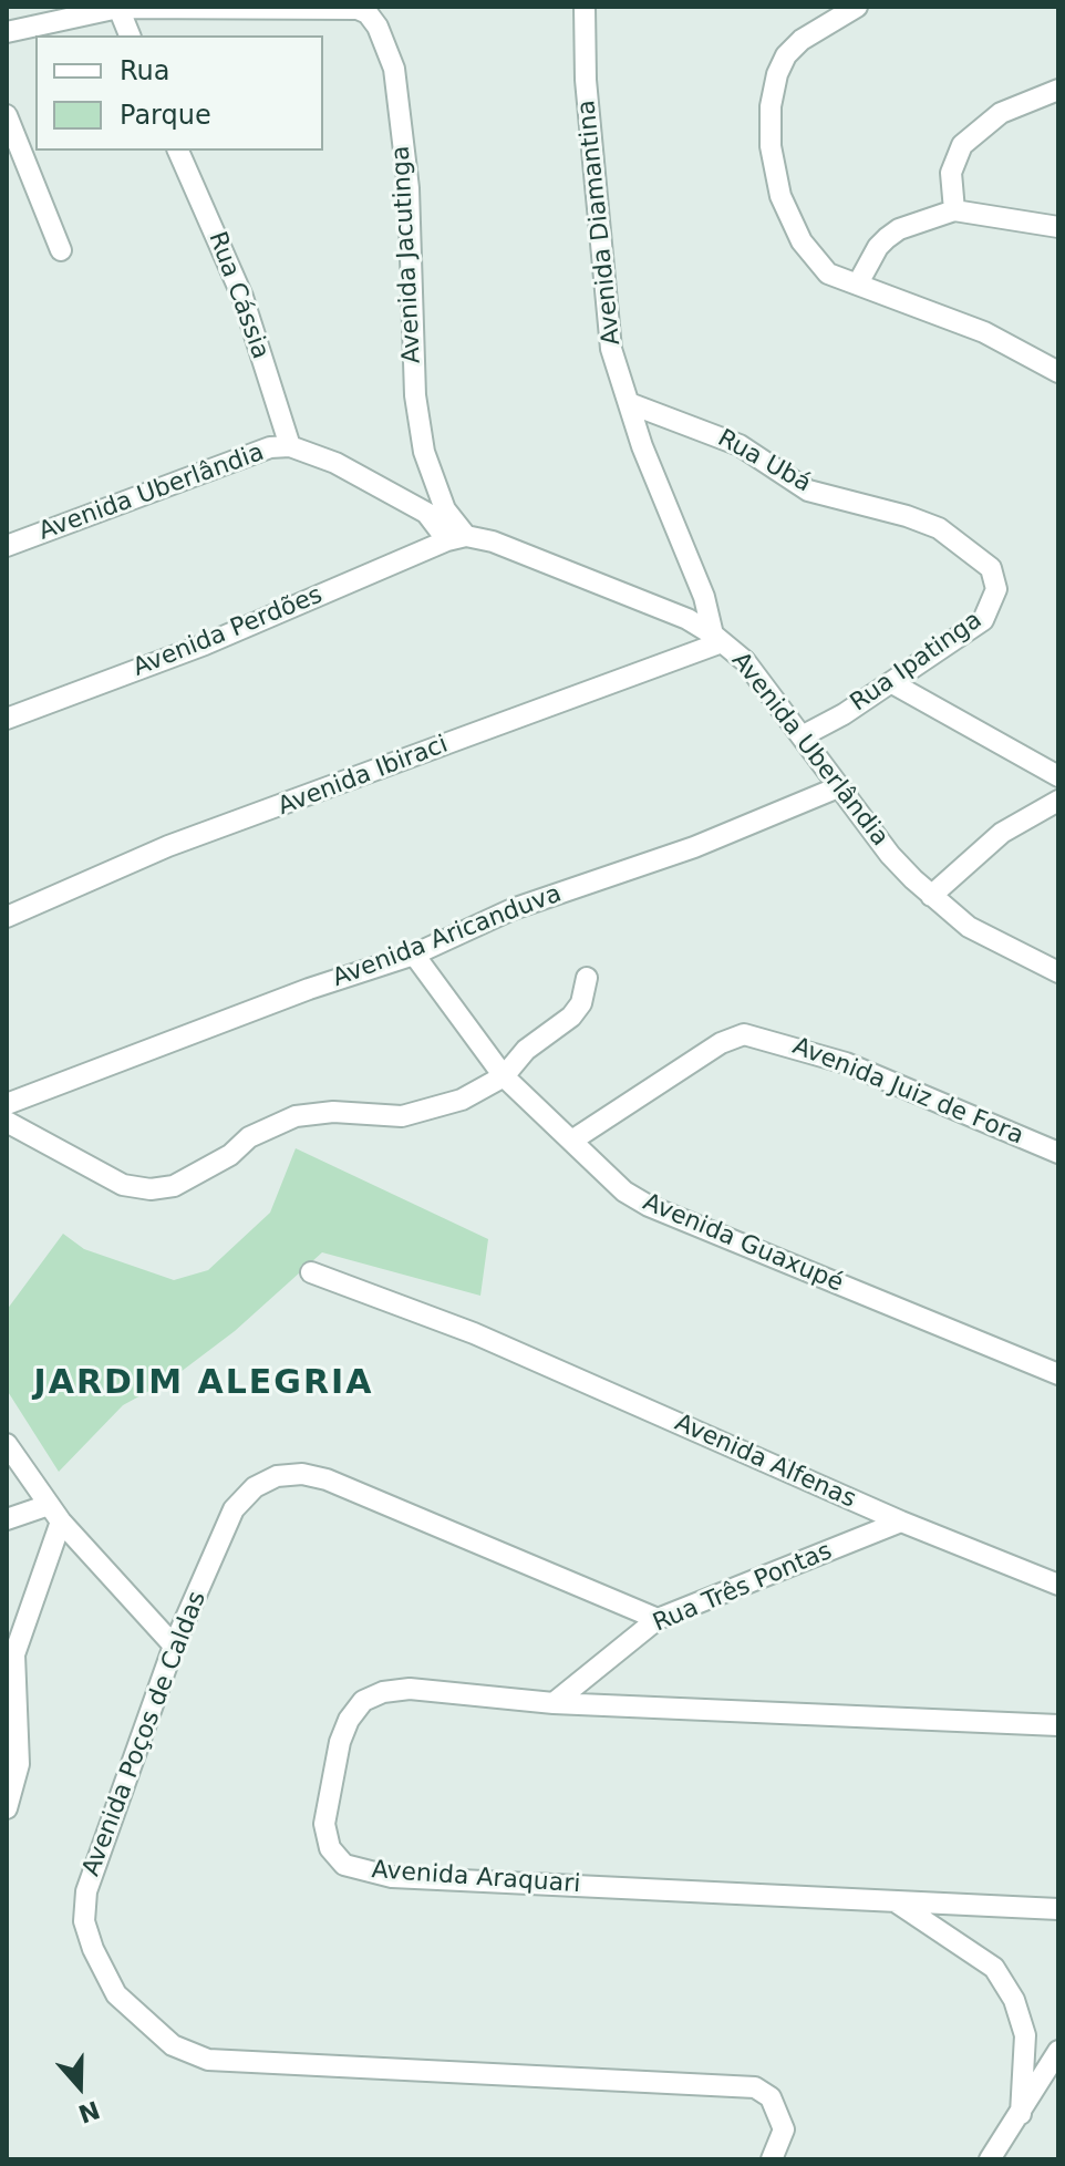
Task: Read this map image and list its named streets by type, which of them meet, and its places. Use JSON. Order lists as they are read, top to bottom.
{
  "streets": {
    "street": [
      "Avenida Diamantina",
      "Avenida Jacutinga",
      "Rua Cássia",
      "Rua Ubá",
      "Avenida Uberlândia",
      "Avenida Perdões",
      "Rua Ipatinga",
      "Avenida Ibiraci",
      "Avenida Aricanduva",
      "Avenida Juiz de Fora",
      "Avenida Guaxupé",
      "Avenida Alfenas",
      "Rua Três Pontas",
      "Avenida Poços de Caldas",
      "Avenida Araquari"
    ]
  },
  "crossings": [
    ["Avenida Diamantina", "Rua Ubá"],
    ["Avenida Diamantina", "Avenida Uberlândia"],
    ["Avenida Diamantina", "Avenida Ibiraci"],
    ["Avenida Jacutinga", "Avenida Uberlândia"],
    ["Avenida Jacutinga", "Avenida Perdões"],
    ["Rua Cássia", "Avenida Uberlândia"],
    ["Rua Ubá", "Rua Ipatinga"],
    ["Avenida Uberlândia", "Avenida Perdões"],
    ["Avenida Uberlândia", "Rua Ipatinga"],
    ["Avenida Uberlândia", "Avenida Ibiraci"],
    ["Avenida Uberlândia", "Avenida Aricanduva"],
    ["Avenida Aricanduva", "Avenida Guaxupé"],
    ["Avenida Juiz de Fora", "Avenida Guaxupé"],
    ["Avenida Alfenas", "Rua Três Pontas"],
    ["Rua Três Pontas", "Avenida Poços de Caldas"],
    ["Rua Três Pontas", "Avenida Araquari"]
  ],
  "districts": ["JARDIM ALEGRIA"],
  "legend": ["Rua", "Parque"],
  "north": "bottom"
}
